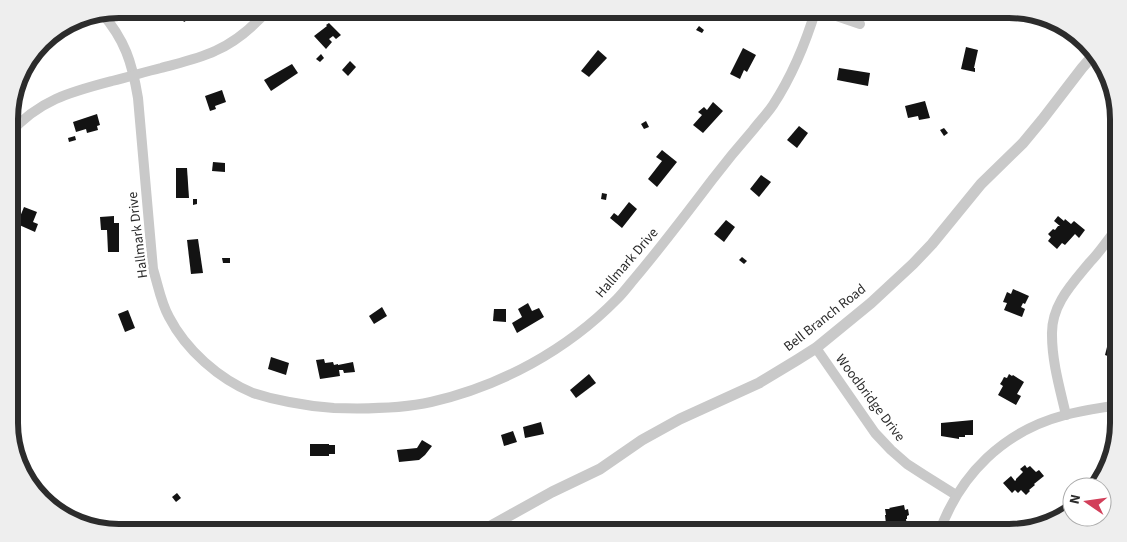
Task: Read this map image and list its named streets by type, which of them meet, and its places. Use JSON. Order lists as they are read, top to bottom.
{
  "streets": {
    "street": ["Hallmark Drive", "Bell Branch Road", "Woodbridge Drive"]
  },
  "crossings": [
    ["Bell Branch Road", "Woodbridge Drive"]
  ],
  "north": "left"
}
